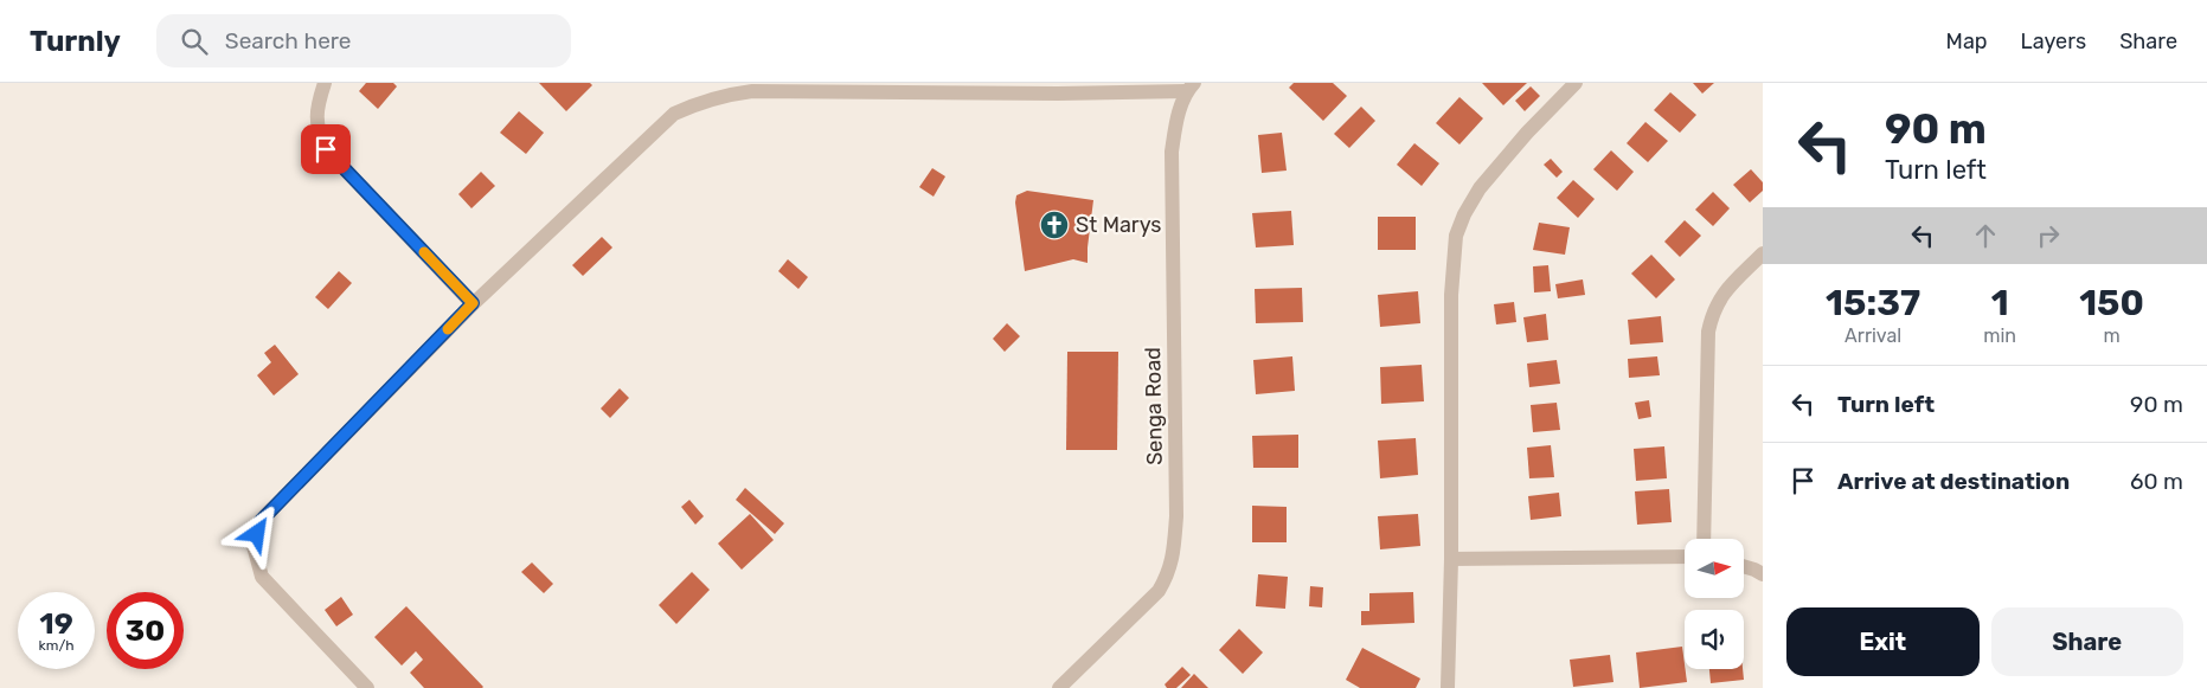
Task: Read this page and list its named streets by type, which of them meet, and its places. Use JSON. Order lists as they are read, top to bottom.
{
  "streets": {
    "street": ["Senga Road"]
  },
  "places": {
    "church": ["St Marys"]
  },
  "north": "right",
  "page": {
    "header": "Turnly",
    "search": "Search here",
    "nav": ["Map", "Layers", "Share"],
    "turn": ["90 m", "Turn left"],
    "eta": [
      "15:37",
      "Arrival",
      "1",
      "min",
      "150",
      "m"
    ],
    "list": [
      {
        "name": "Turn left",
        "value": "90 m"
      },
      {
        "name": "Arrive at destination",
        "value": "60 m"
      }
    ],
    "speed": "19 km/h",
    "limit": "30",
    "buttons": ["Exit", "Share"]
  }
}
